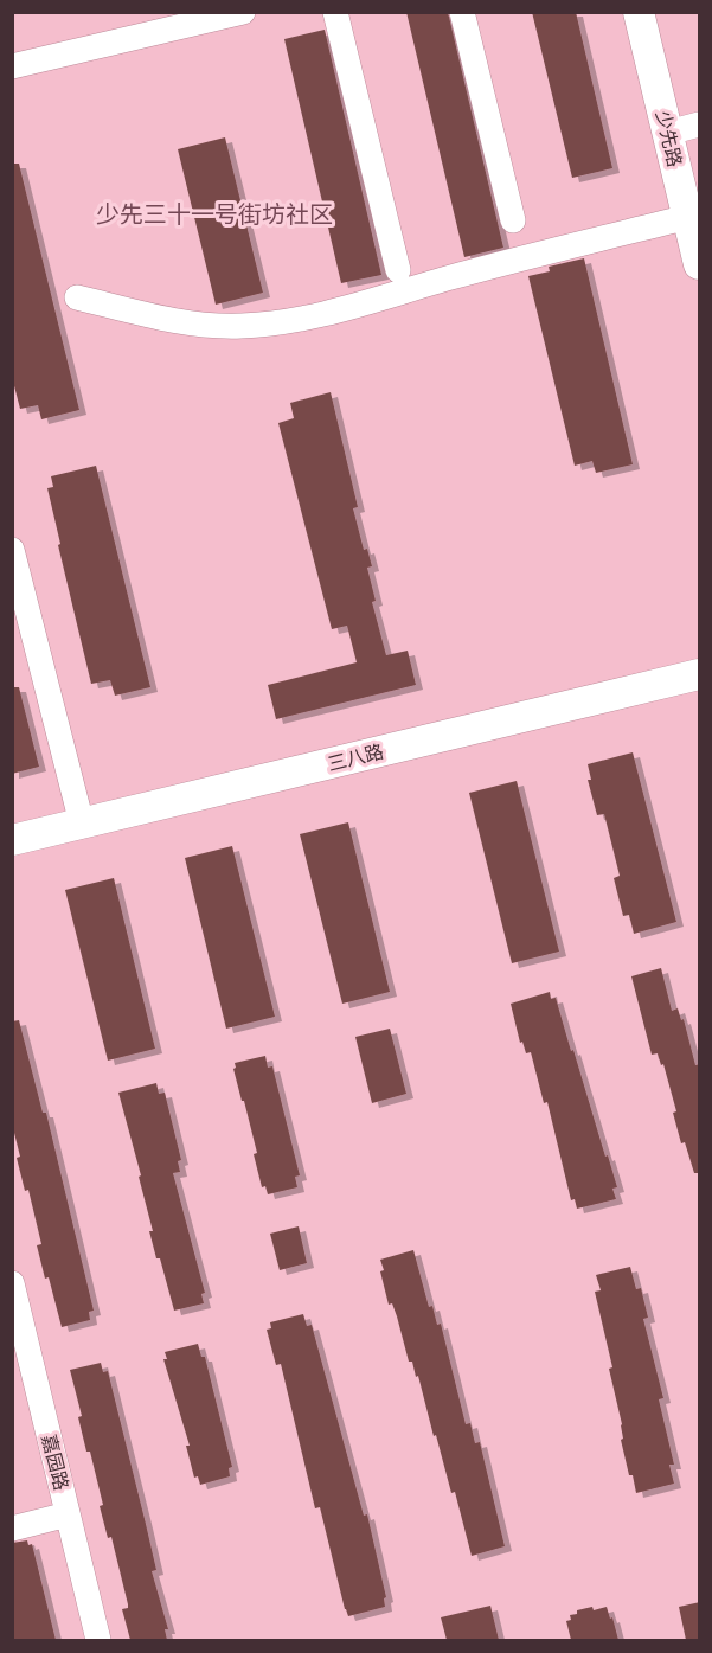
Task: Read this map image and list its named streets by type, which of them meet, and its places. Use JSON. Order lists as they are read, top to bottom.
{
  "streets": {
    "main road": ["少先路", "三八路"],
    "street": ["嘉园路"]
  },
  "districts": ["少先三十一号街坊社区"]
}
